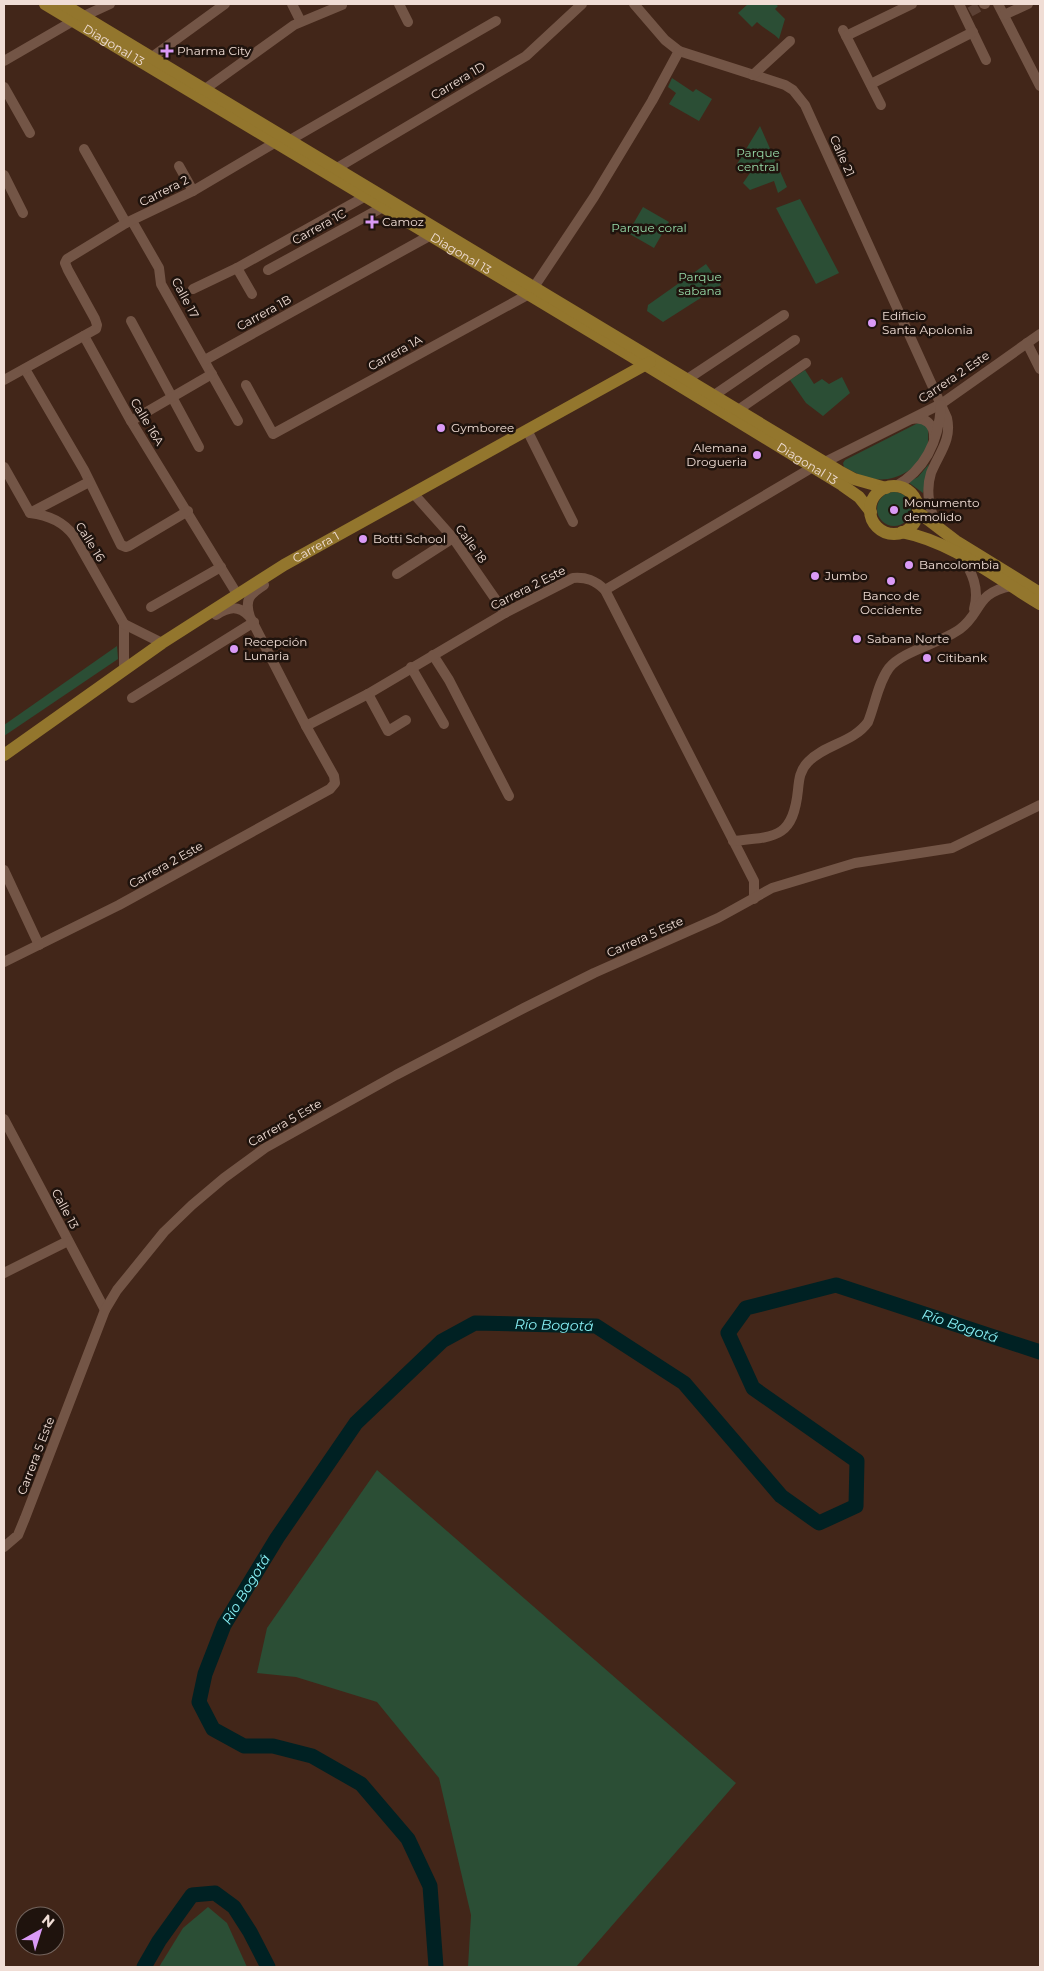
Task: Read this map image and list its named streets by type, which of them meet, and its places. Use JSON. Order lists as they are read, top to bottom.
{
  "streets": {
    "main road": ["Diagonal 13", "Carrera 1"],
    "street": [
      "Carrera 1D",
      "Calle 21",
      "Carrera 2",
      "Carrera 1C",
      "Calle 17",
      "Carrera 1B",
      "Carrera 1A",
      "Carrera 2 Este",
      "Calle 16A",
      "Calle 16",
      "Calle 18",
      "Carrera 5 Este",
      "Calle 13"
    ]
  },
  "crossings": [
    ["Diagonal 13", "Carrera 1D"],
    ["Diagonal 13", "Carrera 2"],
    ["Diagonal 13", "Carrera 1C"],
    ["Diagonal 13", "Carrera 1B"],
    ["Diagonal 13", "Carrera 1A"],
    ["Diagonal 13", "Carrera 2 Este"],
    ["Diagonal 13", "Carrera 1"],
    ["Calle 21", "Carrera 1A"],
    ["Calle 21", "Carrera 2 Este"],
    ["Carrera 2", "Calle 17"],
    ["Carrera 2", "Calle 16A"],
    ["Calle 17", "Carrera 1B"],
    ["Carrera 2 Este", "Calle 18"],
    ["Calle 16A", "Calle 16"],
    ["Calle 16A", "Carrera 1"],
    ["Calle 18", "Carrera 1"],
    ["Carrera 5 Este", "Calle 13"]
  ],
  "water": ["Río Bogotá"],
  "parks": ["Parque central", "Parque coral", "Parque sabana"],
  "places": {
    "health": ["Pharma City", "Camoz"],
    "other": [
      "Edificio Santa Apolonia",
      "Gymboree",
      "Alemana Drogueria",
      "Monumento demolido",
      "Botti School",
      "Bancolombia",
      "Jumbo",
      "Banco de Occidente",
      "Sabana Norte",
      "Recepción Lunaria",
      "Citibank"
    ]
  },
  "north": "top right"
}
